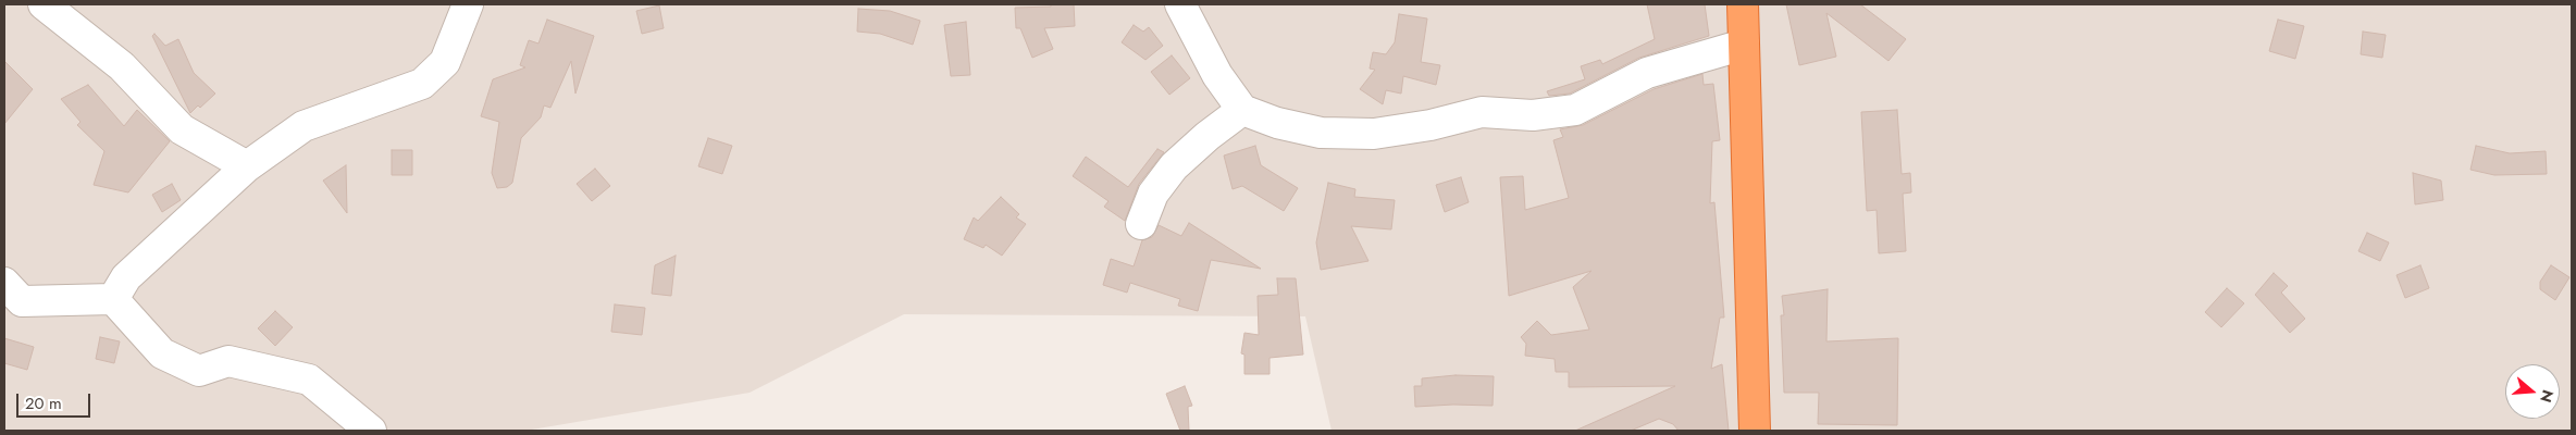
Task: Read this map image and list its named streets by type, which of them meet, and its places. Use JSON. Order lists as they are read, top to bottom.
{
  "scale_bar": "20 m",
  "north": "right"
}
